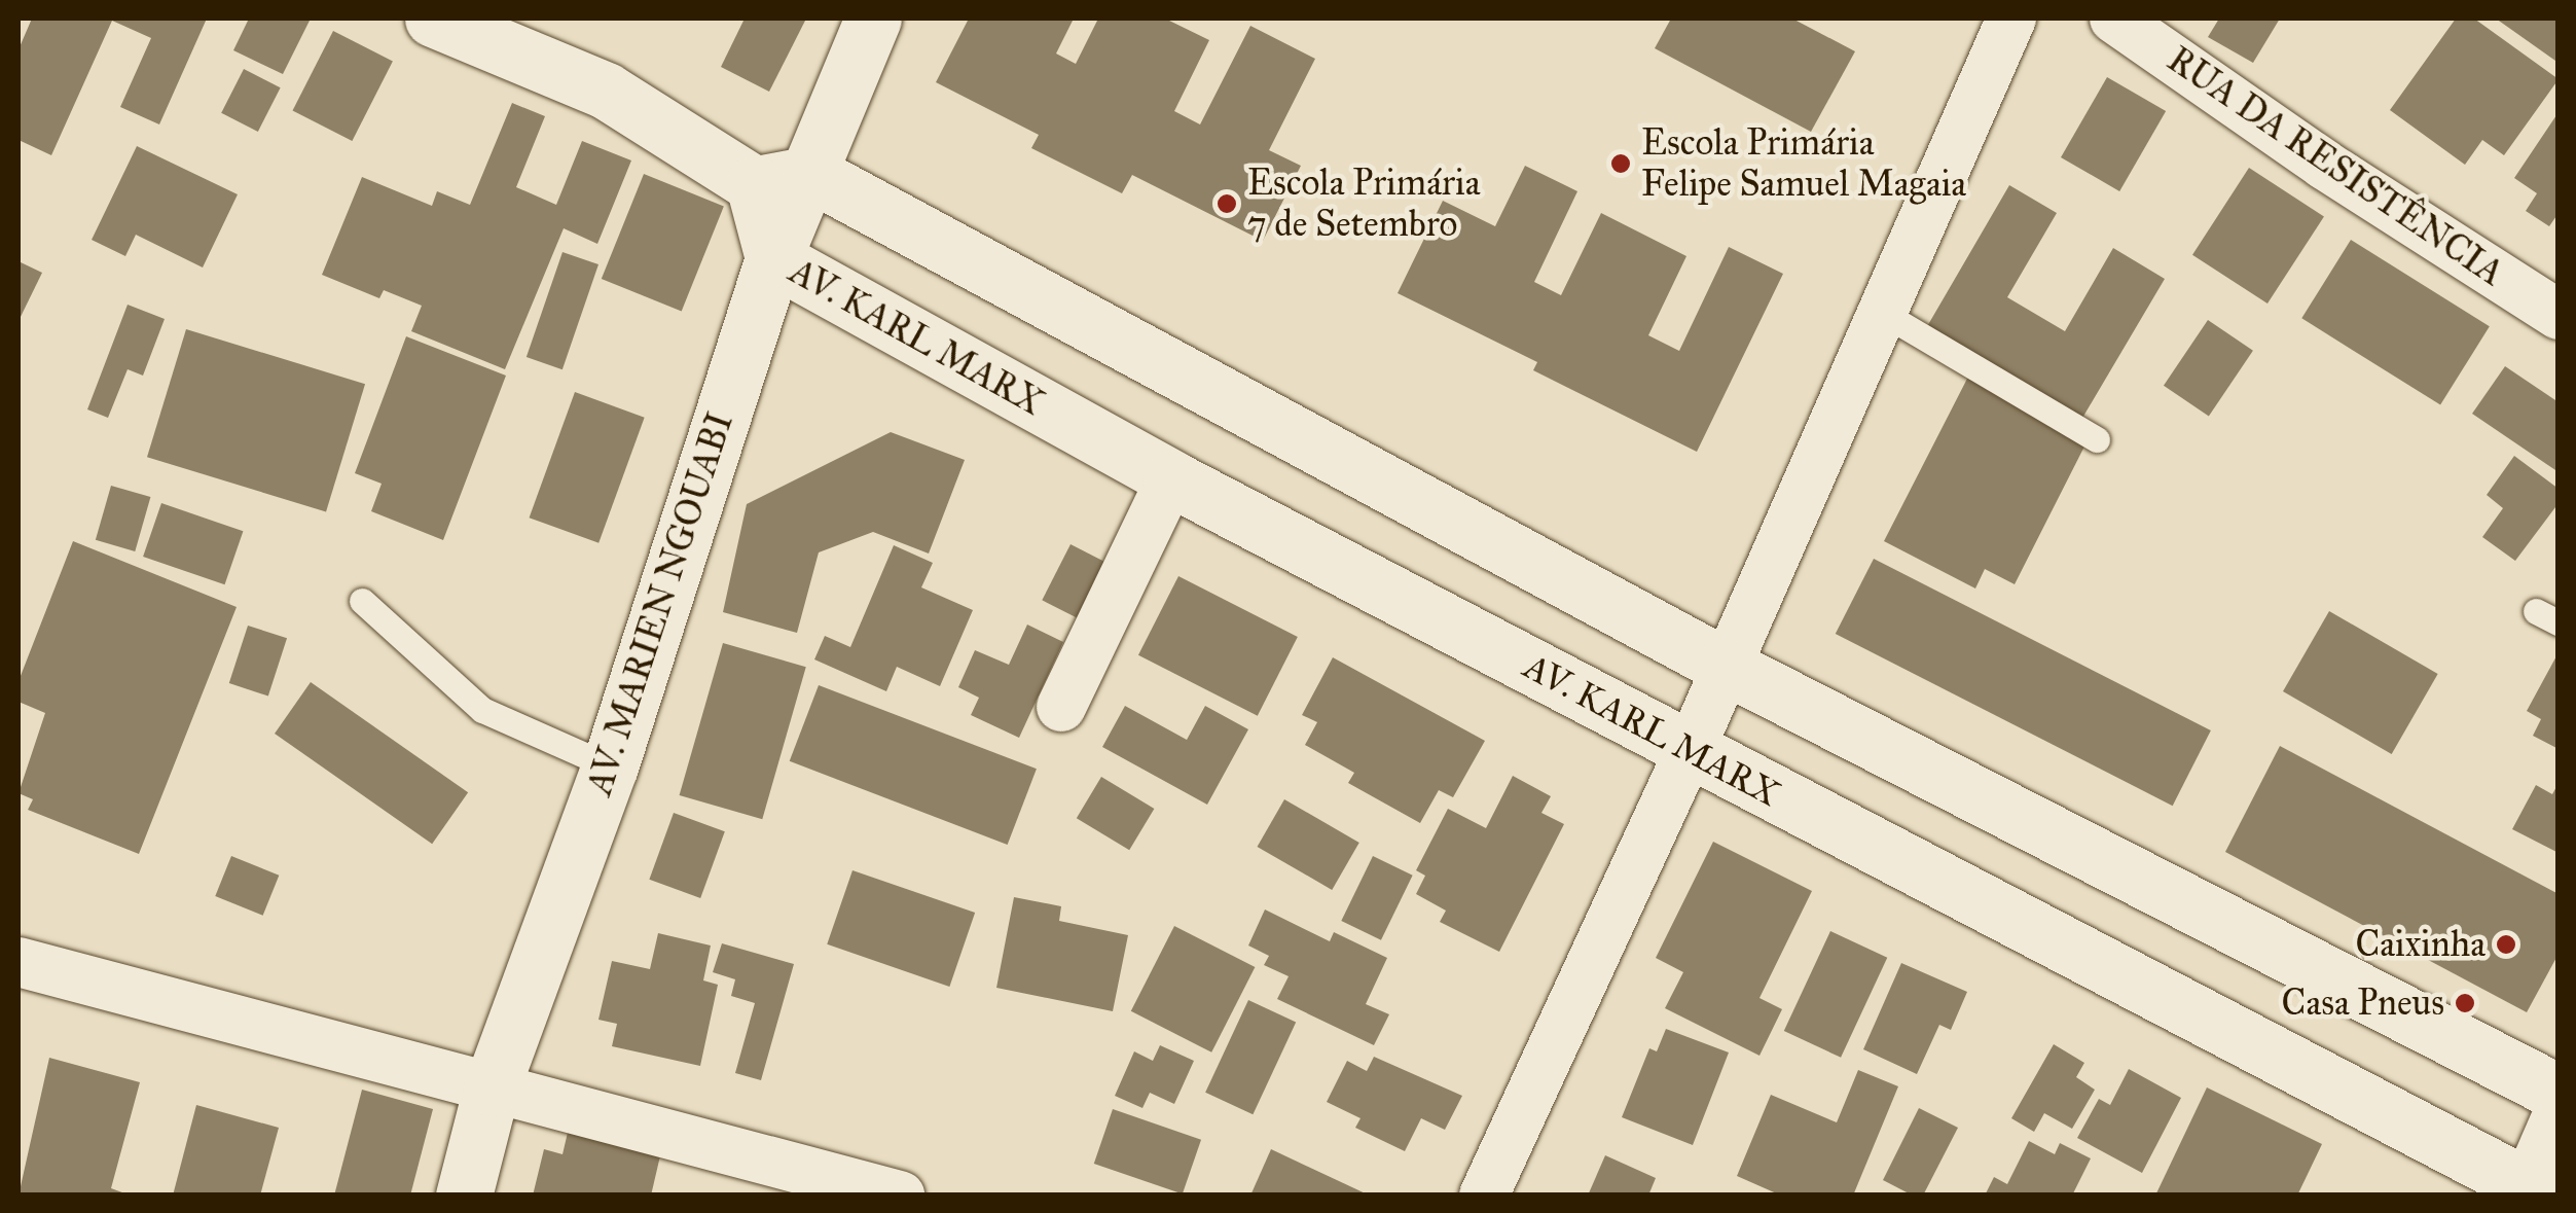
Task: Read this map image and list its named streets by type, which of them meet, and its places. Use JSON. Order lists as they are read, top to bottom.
{
  "streets": {
    "street": ["RUA DA RESISTÊNCIA", "AV. KARL MARX", "AV. MARIEN NGOUABI"]
  },
  "crossings": [
    ["AV. KARL MARX", "AV. MARIEN NGOUABI"]
  ],
  "places": [
    "Escola Primária Felipe Samuel Magaia",
    "Escola Primária 7 de Setembro",
    "Caixinha",
    "Casa Pneus"
  ]
}
